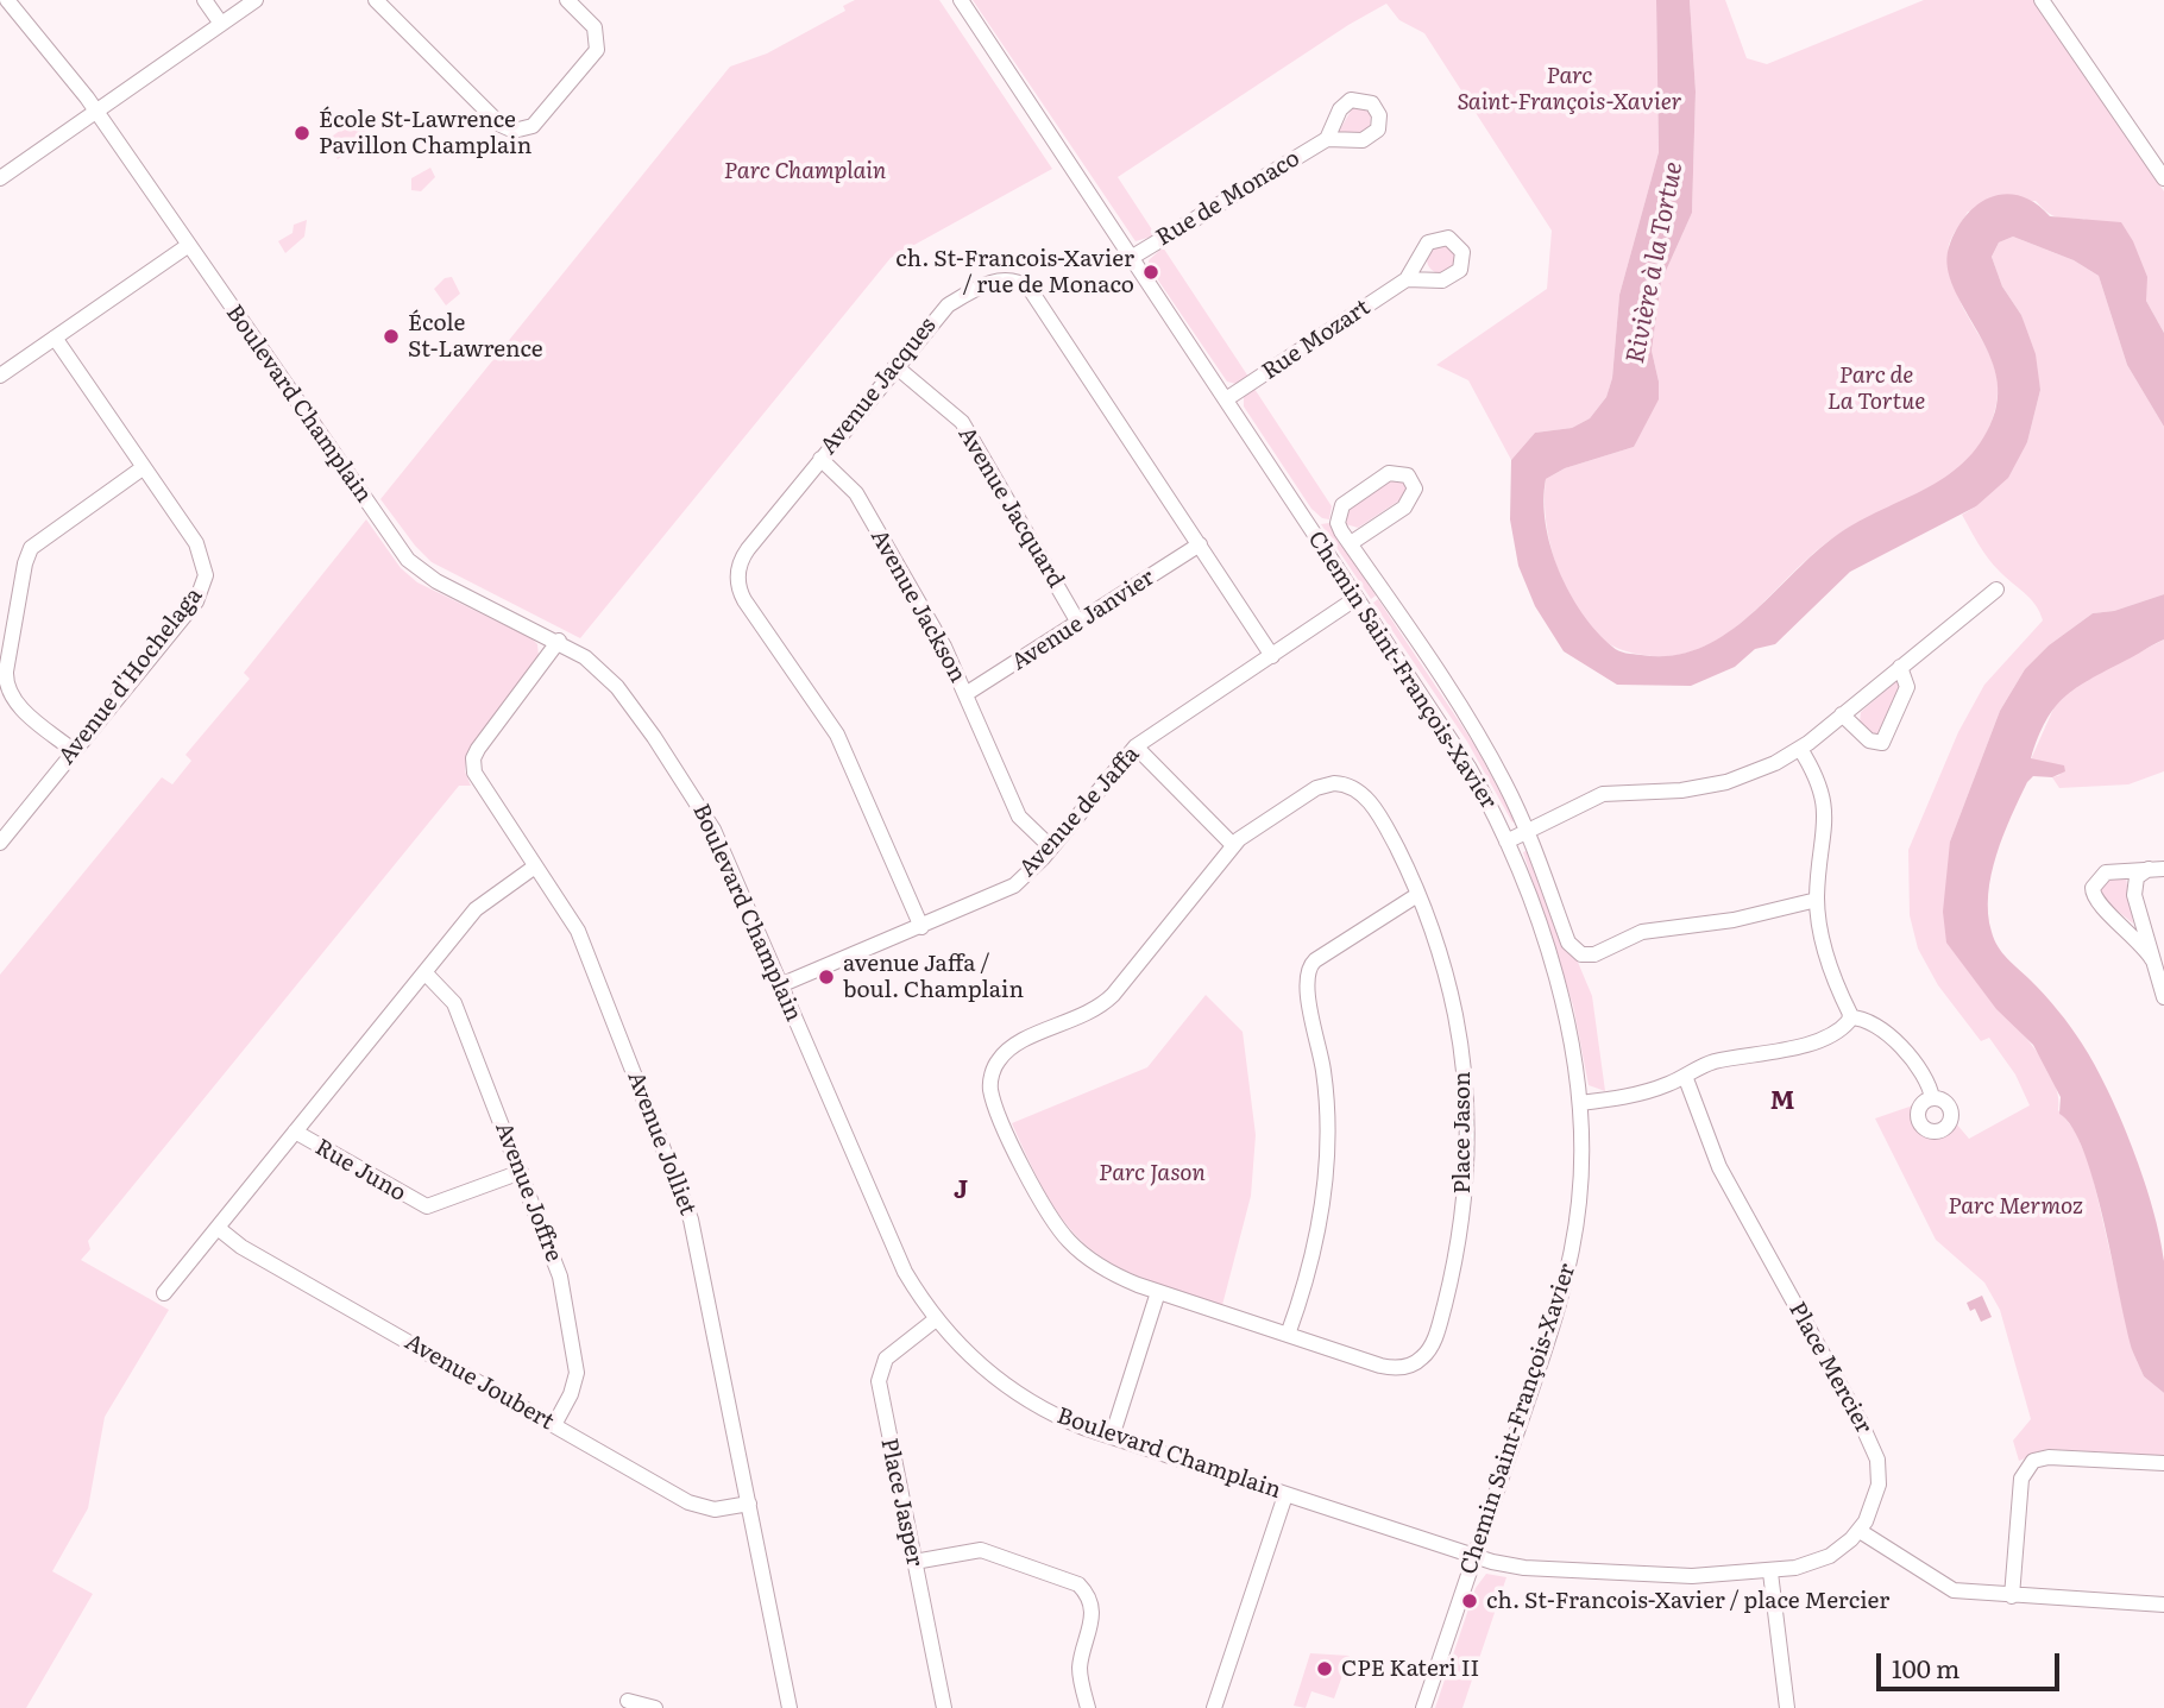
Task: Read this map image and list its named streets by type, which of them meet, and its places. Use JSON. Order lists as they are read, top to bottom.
{
  "streets": {
    "street": [
      "Rue de Monaco",
      "Rue Mozart",
      "Avenue Jacques",
      "Boulevard Champlain",
      "Avenue Jacquard",
      "Avenue Jackson",
      "Avenue Janvier",
      "Chemin Saint-François-Xavier",
      "Avenue d'Hochelaga",
      "Avenue de Jaffa",
      "Place Jason",
      "Avenue Jolliet",
      "Rue Juno",
      "Avenue Joffre",
      "Place Mercier",
      "Avenue Joubert",
      "Place Jasper"
    ]
  },
  "crossings": [
    ["Rue de Monaco", "Chemin Saint-François-Xavier"],
    ["Rue Mozart", "Chemin Saint-François-Xavier"],
    ["Avenue Jacques", "Avenue Jacquard"],
    ["Avenue Jacques", "Avenue Jackson"],
    ["Avenue Jacques", "Avenue Janvier"],
    ["Avenue Jacques", "Avenue de Jaffa"],
    ["Boulevard Champlain", "Chemin Saint-François-Xavier"],
    ["Boulevard Champlain", "Avenue de Jaffa"],
    ["Boulevard Champlain", "Avenue Jolliet"],
    ["Boulevard Champlain", "Place Mercier"],
    ["Boulevard Champlain", "Place Jasper"],
    ["Avenue Jacquard", "Avenue Janvier"],
    ["Avenue Jackson", "Avenue Janvier"],
    ["Avenue Jackson", "Avenue de Jaffa"],
    ["Chemin Saint-François-Xavier", "Avenue de Jaffa"],
    ["Chemin Saint-François-Xavier", "Place Mercier"],
    ["Avenue Jolliet", "Avenue Joubert"],
    ["Rue Juno", "Avenue Joffre"],
    ["Avenue Joffre", "Avenue Joubert"]
  ],
  "districts": ["M", "J"],
  "water": ["Rivière à la Tortue"],
  "parks": [
    "Parc Saint-François-Xavier",
    "Parc Champlain",
    "Parc de La Tortue",
    "Parc Jason",
    "Parc Mermoz"
  ],
  "places": [
    "École St-Lawrence Pavillon Champlain",
    "ch. St-Francois-Xavier / rue de Monaco",
    "École St-Lawrence",
    "avenue Jaffa / boul. Champlain",
    "ch. St-Francois-Xavier / place Mercier",
    "CPE Kateri II"
  ],
  "scale_bar": "100 m"
}
